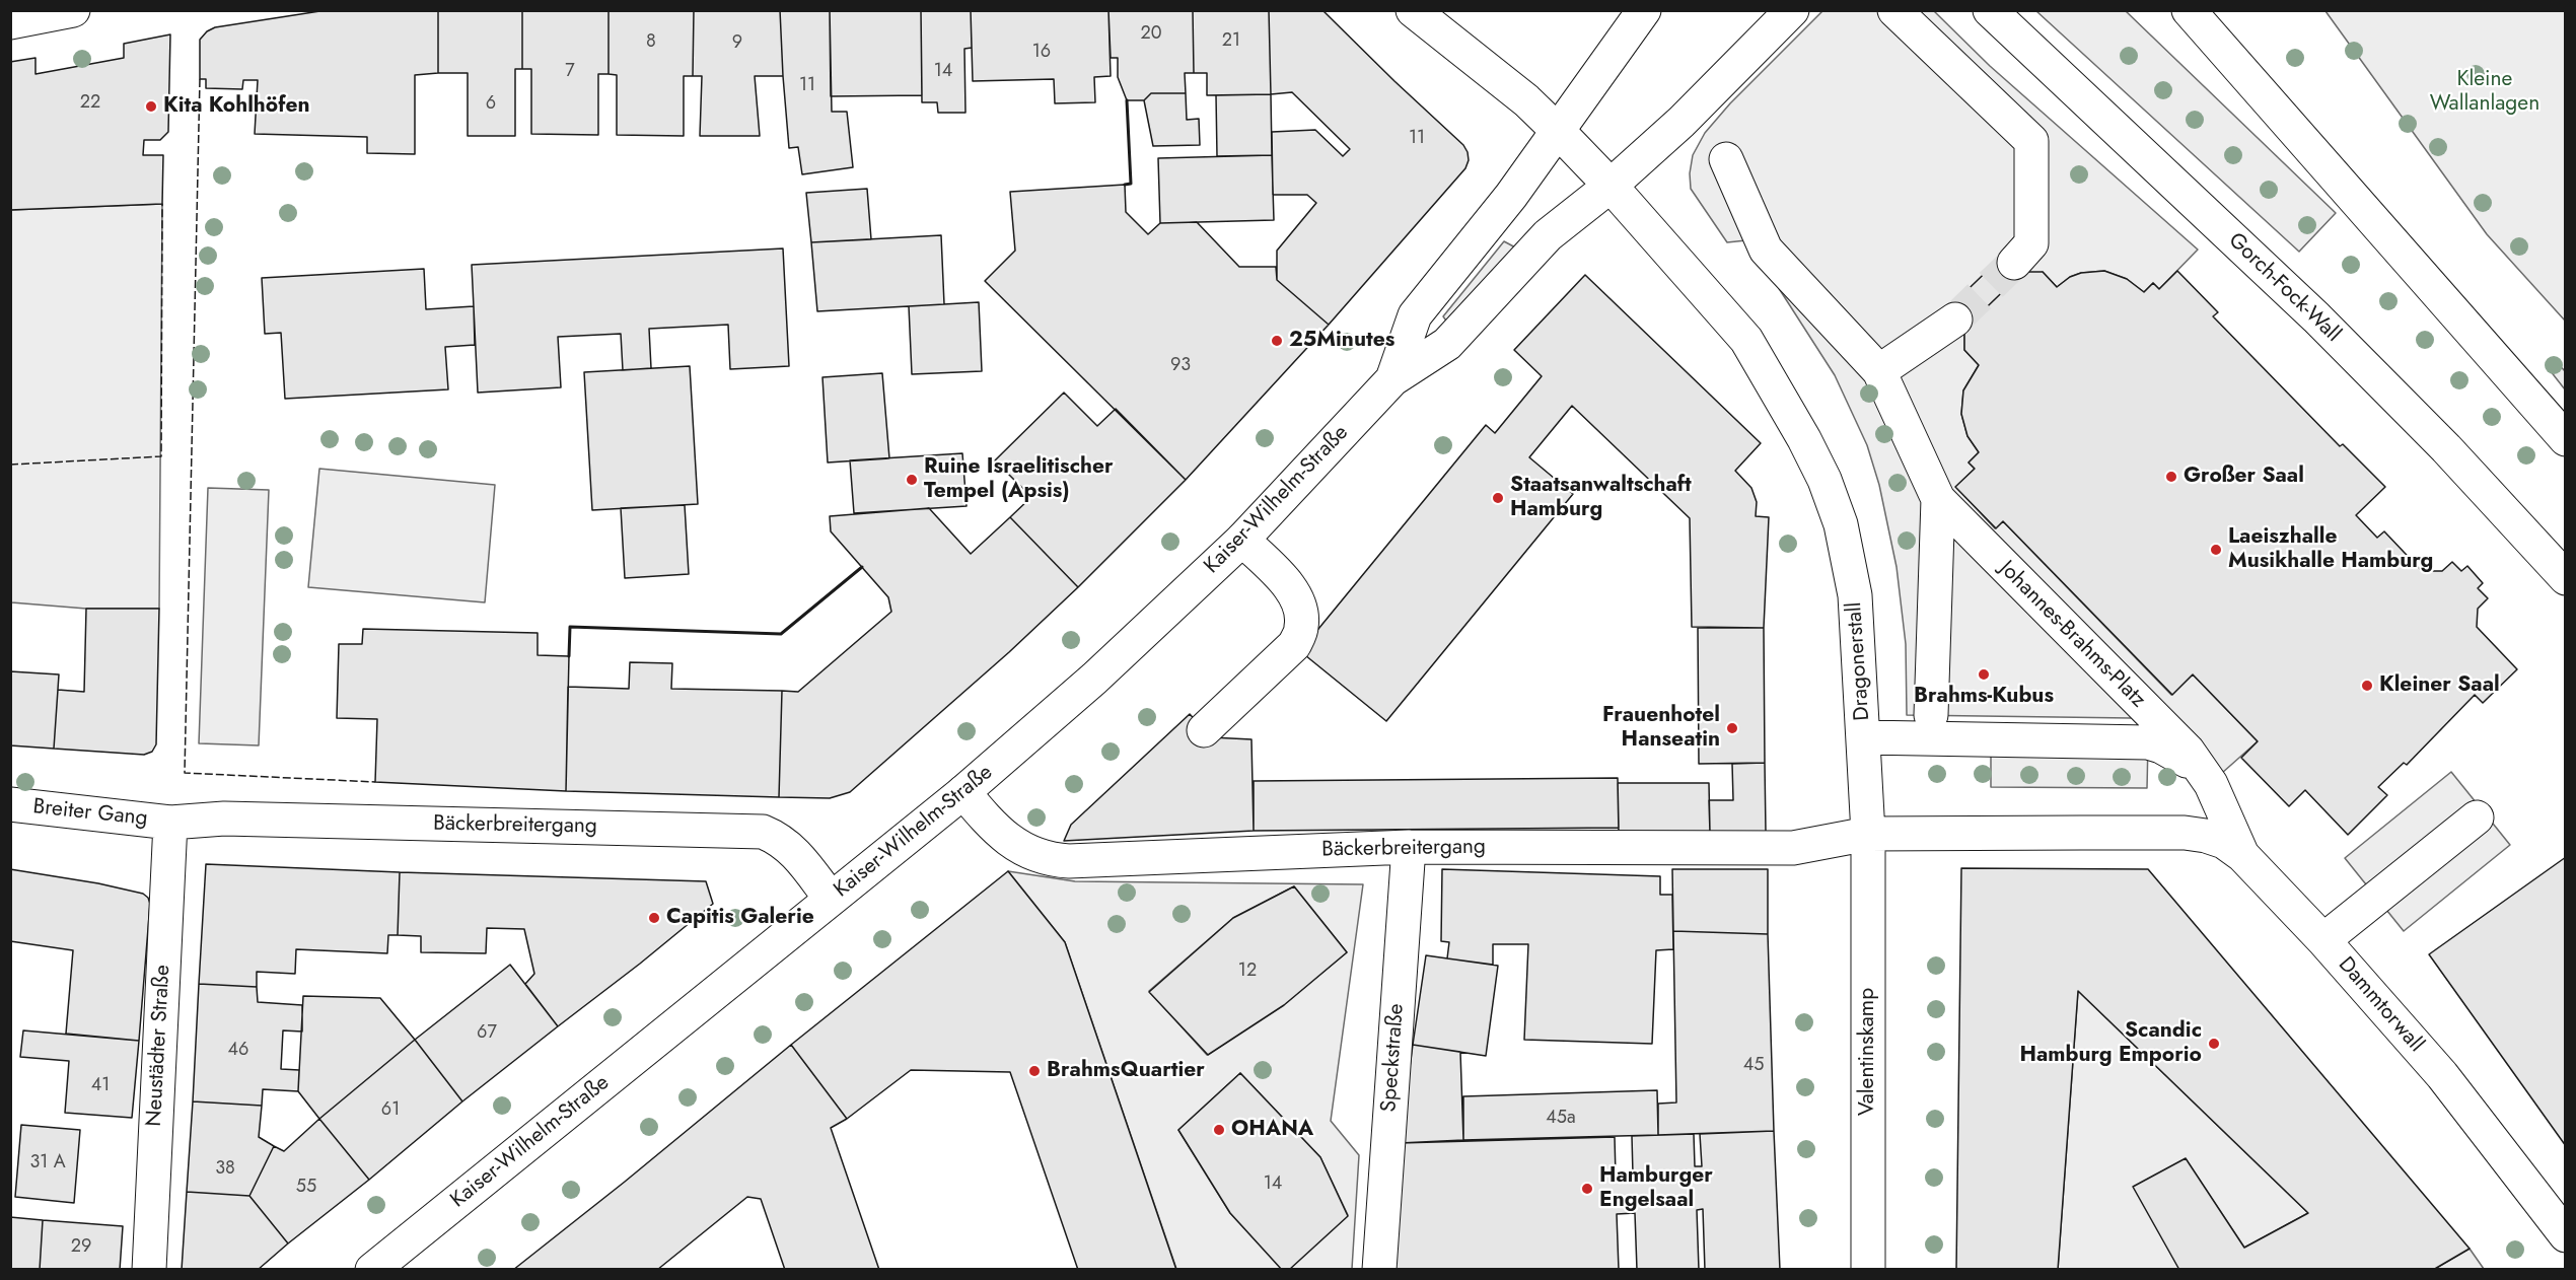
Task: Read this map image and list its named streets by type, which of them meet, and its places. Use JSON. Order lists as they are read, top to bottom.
{
  "streets": {
    "street": [
      "Gorch-Fock-Wall",
      "Kaiser-Wilhelm-Straße",
      "Johannes-Brahms-Platz",
      "Dragonerstall",
      "Breiter Gang",
      "Bäckerbreitergang",
      "Dammtorwall",
      "Neustädter Straße",
      "Valentinskamp",
      "Speckstraße"
    ]
  },
  "crossings": [
    ["Kaiser-Wilhelm-Straße", "Dragonerstall"],
    ["Kaiser-Wilhelm-Straße", "Bäckerbreitergang"],
    ["Johannes-Brahms-Platz", "Dammtorwall"],
    ["Dragonerstall", "Bäckerbreitergang"],
    ["Dragonerstall", "Valentinskamp"],
    ["Breiter Gang", "Bäckerbreitergang"],
    ["Breiter Gang", "Neustädter Straße"],
    ["Bäckerbreitergang", "Neustädter Straße"],
    ["Bäckerbreitergang", "Valentinskamp"],
    ["Bäckerbreitergang", "Speckstraße"]
  ],
  "parks": ["Kleine Wallanlagen"],
  "places": [
    "Kita Kohlhöfen",
    "25Minutes",
    "Großer Saal",
    "Ruine Israelitischer Tempel (Apsis)",
    "Staatsanwaltschaft Hamburg",
    "Laeiszhalle Musikhalle Hamburg",
    "Brahms-Kubus",
    "Kleiner Saal",
    "Frauenhotel Hanseatin",
    "Capitis Galerie",
    "Scandic Hamburg Emporio",
    "BrahmsQuartier",
    "OHANA",
    "Hamburger Engelsaal"
  ],
  "house_numbers": [
    "20",
    "21",
    "8",
    "9",
    "16",
    "7",
    "14",
    "11",
    "22",
    "6",
    "11",
    "93",
    "12",
    "67",
    "46",
    "45",
    "41",
    "61",
    "45a",
    "31 A",
    "38",
    "14",
    "55",
    "29"
  ]
}
